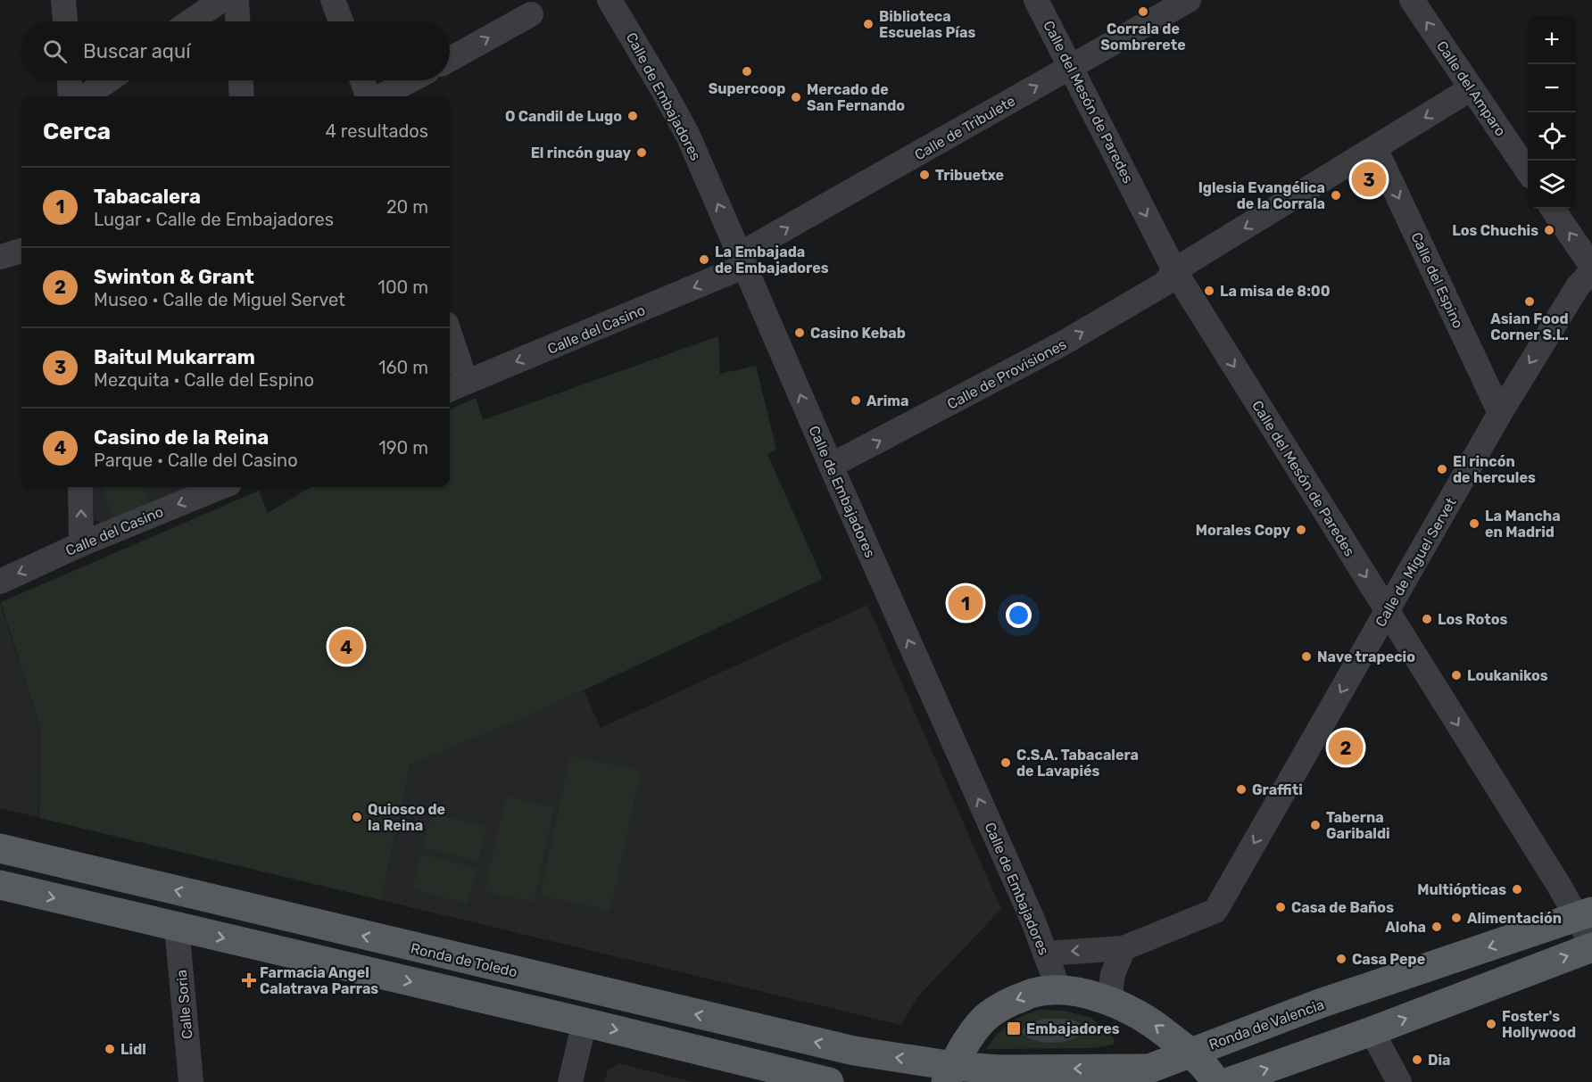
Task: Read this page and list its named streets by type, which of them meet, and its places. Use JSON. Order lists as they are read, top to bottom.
{
  "streets": {
    "main road": ["Ronda de Toledo", "Ronda de Valencia"],
    "street": [
      "Calle del Amparo",
      "Calle de Embajadores",
      "Calle del Mesón de Paredes",
      "Calle de Tribulete",
      "Calle del Espino",
      "Calle del Casino",
      "Calle de Provisiones",
      "Calle de Miguel Servet",
      "Calle Soria"
    ]
  },
  "crossings": [
    ["Calle del Amparo", "Calle de Provisiones"],
    ["Calle de Embajadores", "Calle de Tribulete"],
    ["Calle de Embajadores", "Calle del Casino"],
    ["Calle de Embajadores", "Calle de Provisiones"],
    ["Calle de Embajadores", "Calle de Miguel Servet"],
    ["Calle del Mesón de Paredes", "Calle de Tribulete"],
    ["Calle del Mesón de Paredes", "Calle de Provisiones"],
    ["Calle del Mesón de Paredes", "Calle de Miguel Servet"],
    ["Calle del Mesón de Paredes", "Ronda de Valencia"],
    ["Calle de Tribulete", "Calle del Casino"],
    ["Calle del Espino", "Calle de Provisiones"],
    ["Calle del Espino", "Calle de Miguel Servet"],
    ["Ronda de Toledo", "Ronda de Valencia"]
  ],
  "one_way": [
    "Calle del Amparo",
    "Calle de Embajadores",
    "Calle del Mesón de Paredes",
    "Calle de Tribulete",
    "Calle del Espino",
    "Calle del Casino",
    "Calle de Miguel Servet"
  ],
  "places": {
    "other": [
      "Corrala de Sombrerete",
      "Biblioteca Escuelas Pías",
      "Supercoop",
      "Mercado de San Fernando",
      "O Candil de Lugo",
      "El rincón guay",
      "Tribuetxe",
      "Iglesia Evangélica de la Corrala",
      "Los Chuchis",
      "La Embajada de Embajadores",
      "La misa de 8:00",
      "Asian Food Corner S.L.",
      "Casino Kebab",
      "Arima",
      "El rincón de hercules",
      "La Mancha en Madrid",
      "Morales Copy",
      "Los Rotos",
      "Nave trapecio",
      "Loukanikos",
      "C.S.A. Tabacalera de Lavapiés",
      "Graffiti",
      "Quiosco de la Reina",
      "Taberna Garibaldi",
      "Multiópticas",
      "Casa de Baños",
      "Alimentación",
      "Aloha",
      "Casa Pepe",
      "Foster's Hollywood",
      "Lidl",
      "Dia"
    ],
    "health": ["Farmacia Angel Calatrava Parras"],
    "transit": ["Embajadores"]
  },
  "page": {
    "map_buttons": ["+", "−"],
    "search": "Buscar aquí",
    "heading": ["Cerca", "4 resultados"],
    "pins": [
      "3",
      "1",
      "4",
      "2"
    ],
    "list": [
      {
        "mark": "1",
        "name": "Tabacalera",
        "note": "Lugar · Calle de Embajadores",
        "value": "20 m"
      },
      {
        "mark": "2",
        "name": "Swinton & Grant",
        "note": "Museo · Calle de Miguel Servet",
        "value": "100 m"
      },
      {
        "mark": "3",
        "name": "Baitul Mukarram",
        "note": "Mezquita · Calle del Espino",
        "value": "160 m"
      },
      {
        "mark": "4",
        "name": "Casino de la Reina",
        "note": "Parque · Calle del Casino",
        "value": "190 m"
      }
    ]
  }
}
